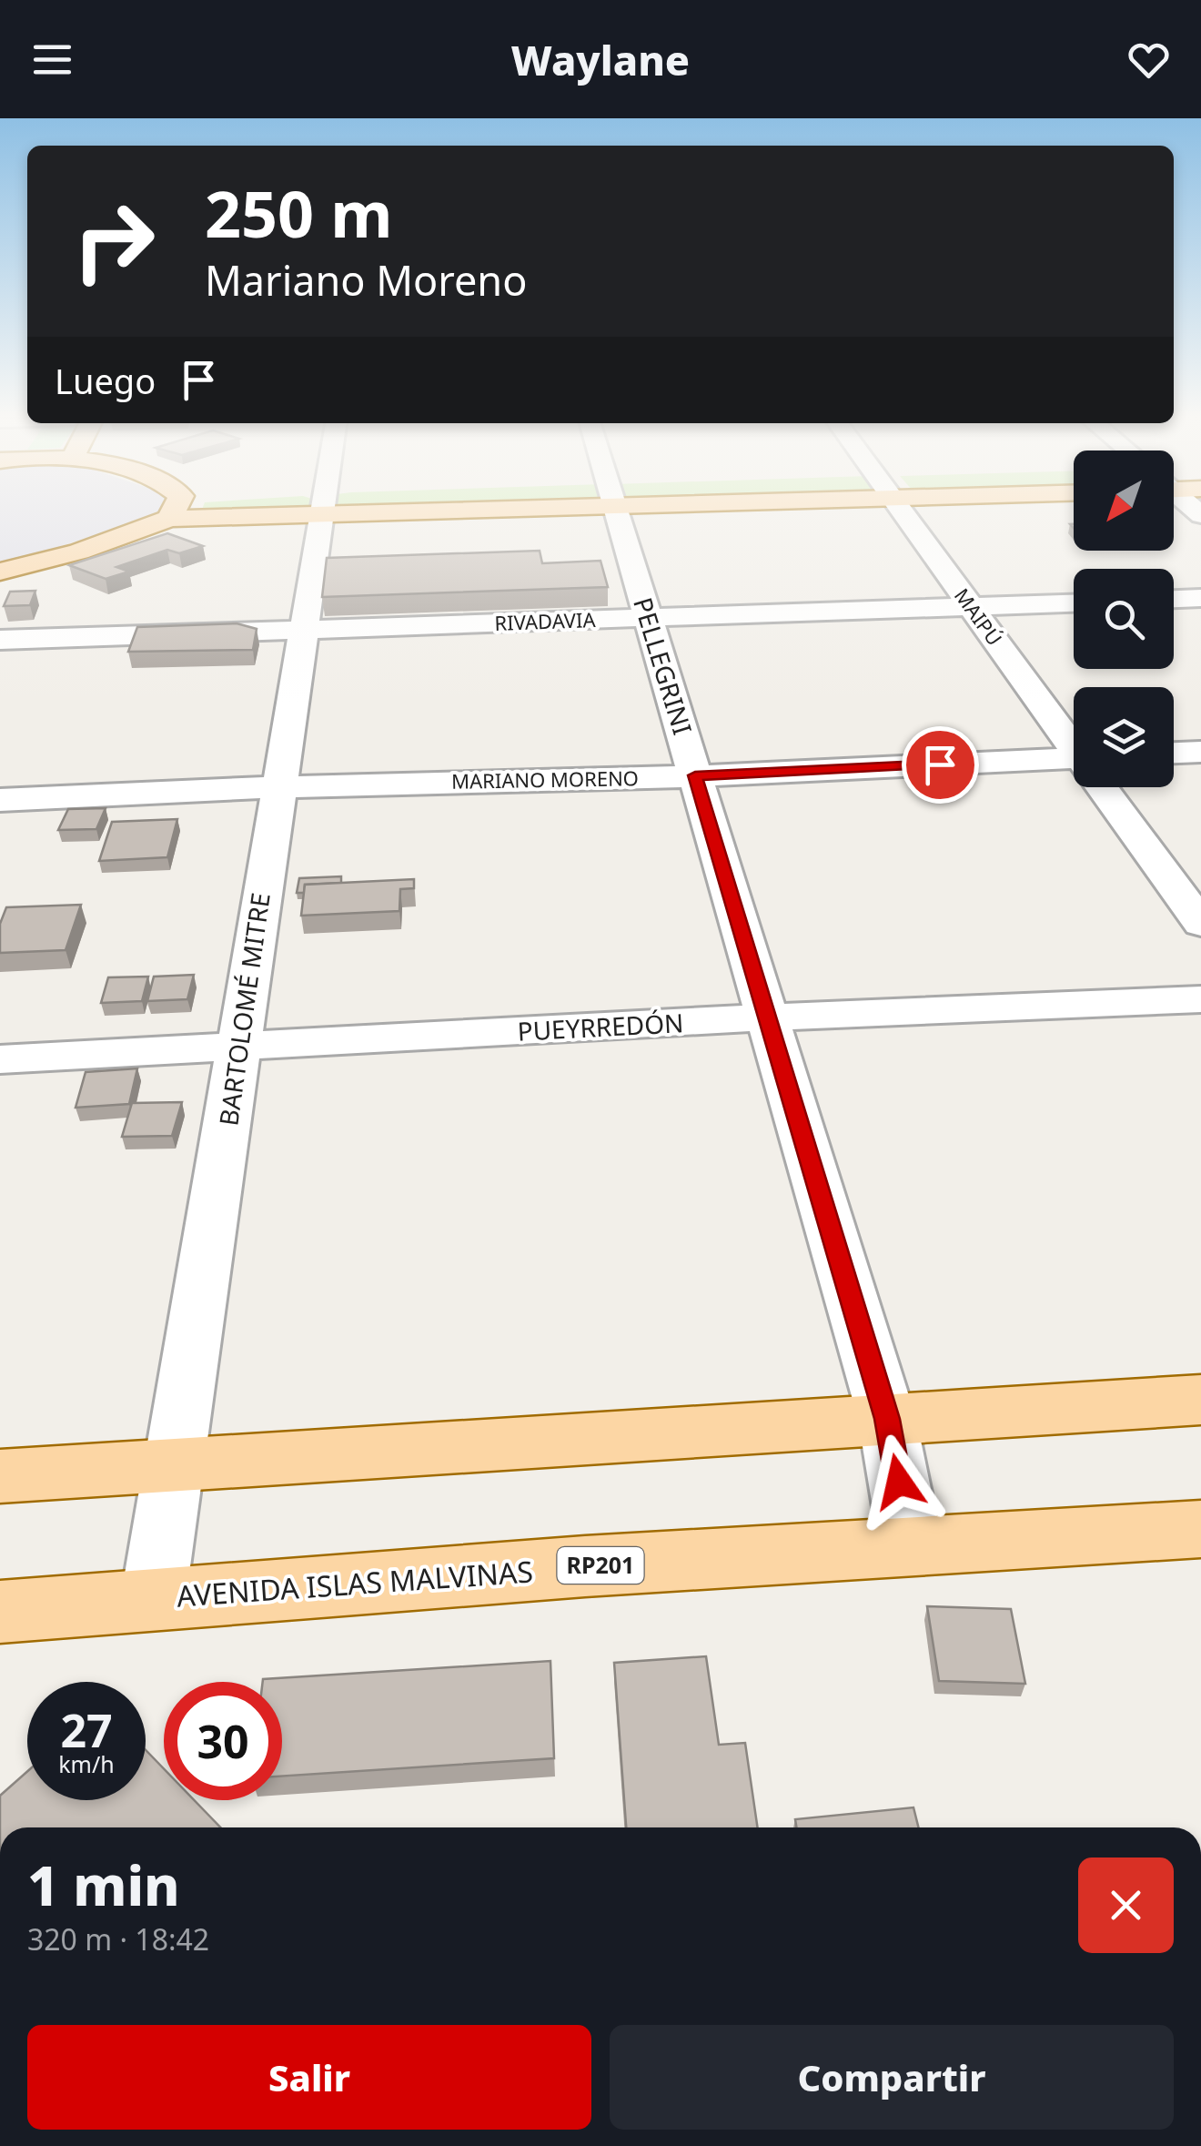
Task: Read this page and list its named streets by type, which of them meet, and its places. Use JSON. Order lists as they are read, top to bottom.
{
  "streets": {
    "main road": ["RP201", "AVENIDA ISLAS MALVINAS"],
    "street": [
      "MAIPÚ",
      "RIVADAVIA",
      "PELLEGRINI",
      "MARIANO MORENO",
      "BARTOLOMÉ MITRE",
      "PUEYRREDÓN"
    ]
  },
  "crossings": [
    ["MAIPÚ", "RIVADAVIA"],
    ["RIVADAVIA", "PELLEGRINI"],
    ["RIVADAVIA", "BARTOLOMÉ MITRE"],
    ["PELLEGRINI", "MARIANO MORENO"],
    ["PELLEGRINI", "PUEYRREDÓN"],
    ["PELLEGRINI", "AVENIDA ISLAS MALVINAS"],
    ["MARIANO MORENO", "BARTOLOMÉ MITRE"],
    ["BARTOLOMÉ MITRE", "PUEYRREDÓN"],
    ["BARTOLOMÉ MITRE", "AVENIDA ISLAS MALVINAS"]
  ],
  "north": "bottom left",
  "page": {
    "header": "Waylane",
    "turn": ["250 m", "Mariano Moreno"],
    "then": "Luego",
    "speed": "27 km/h",
    "limit": "30",
    "heading": ["1 min", "320 m · 18:42"],
    "buttons": ["Salir", "Compartir"]
  }
}
